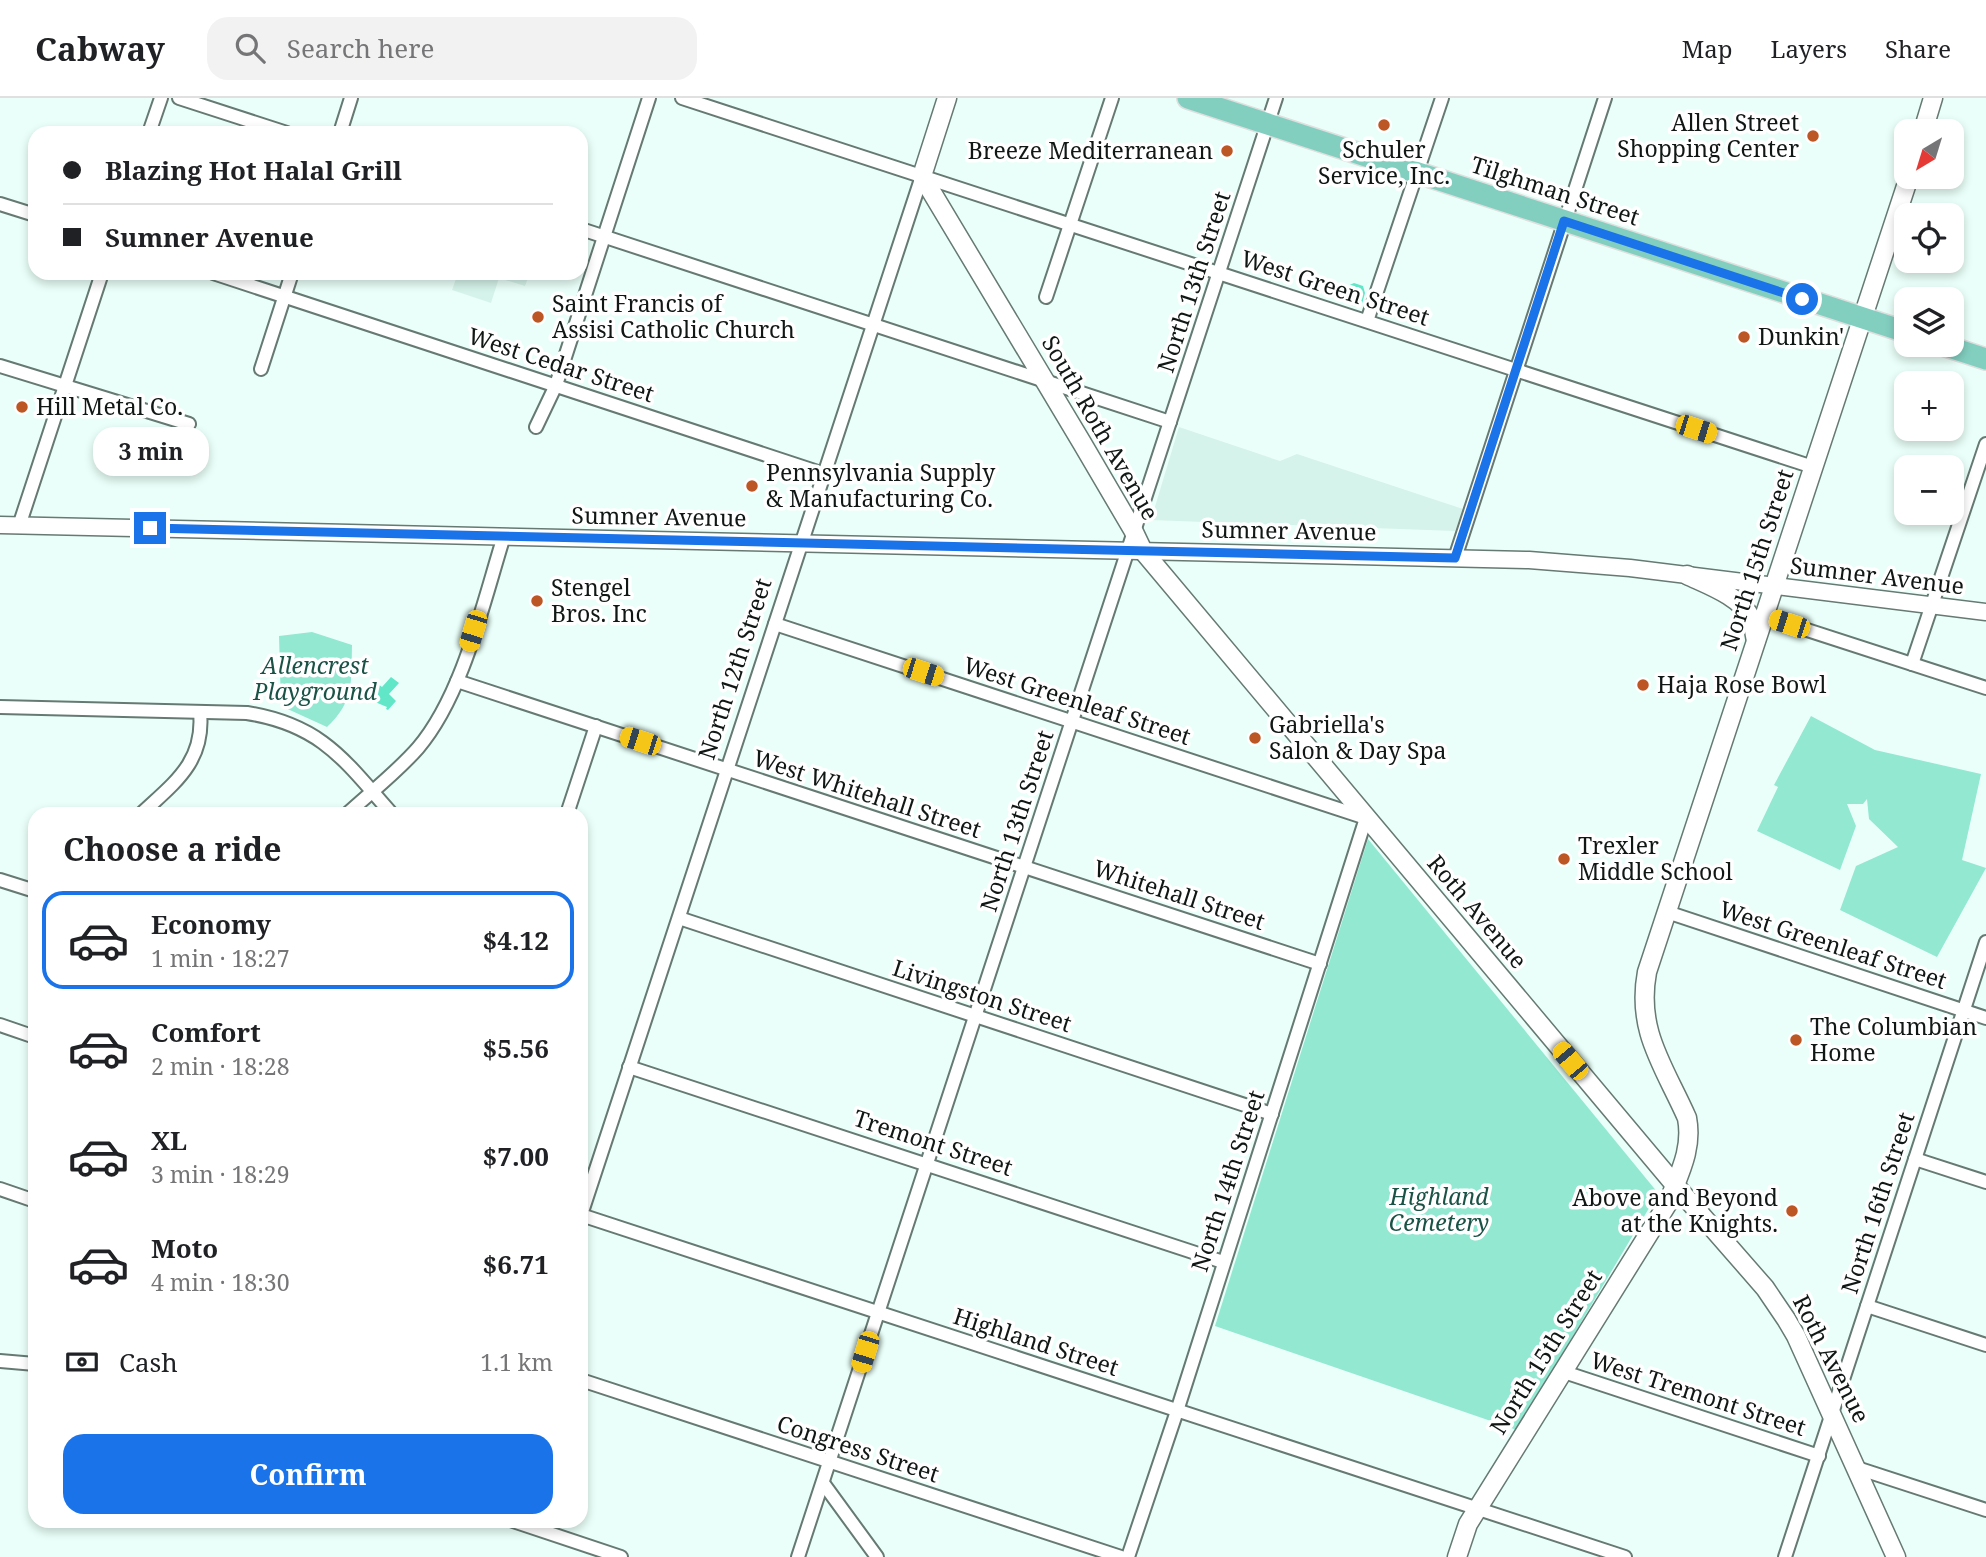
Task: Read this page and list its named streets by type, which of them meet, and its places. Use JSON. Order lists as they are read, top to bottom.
{
  "streets": {
    "main road": [
      "Tilghman Street",
      "South Roth Avenue",
      "North 15th Street",
      "North 12th Street",
      "Roth Avenue"
    ],
    "street": [
      "North 13th Street",
      "West Green Street",
      "West Cedar Street",
      "Sumner Avenue",
      "West Greenleaf Street",
      "West Whitehall Street",
      "Whitehall Street",
      "Livingston Street",
      "Tremont Street",
      "North 14th Street",
      "North 16th Street",
      "Highland Street",
      "West Tremont Street",
      "Congress Street"
    ]
  },
  "crossings": [
    ["Tilghman Street", "North 13th Street"],
    ["Tilghman Street", "North 15th Street"],
    ["North 13th Street", "West Green Street"],
    ["North 13th Street", "South Roth Avenue"],
    ["North 13th Street", "Sumner Avenue"],
    ["North 13th Street", "West Greenleaf Street"],
    ["North 13th Street", "West Whitehall Street"],
    ["North 13th Street", "Whitehall Street"],
    ["North 13th Street", "Livingston Street"],
    ["North 13th Street", "Tremont Street"],
    ["North 13th Street", "Highland Street"],
    ["North 13th Street", "Congress Street"],
    ["West Green Street", "South Roth Avenue"],
    ["West Green Street", "North 15th Street"],
    ["West Green Street", "North 12th Street"],
    ["West Cedar Street", "North 12th Street"],
    ["South Roth Avenue", "Sumner Avenue"],
    ["South Roth Avenue", "North 12th Street"],
    ["South Roth Avenue", "West Greenleaf Street"],
    ["South Roth Avenue", "Roth Avenue"],
    ["South Roth Avenue", "North 14th Street"],
    ["Sumner Avenue", "North 15th Street"],
    ["Sumner Avenue", "North 12th Street"],
    ["North 15th Street", "West Greenleaf Street"],
    ["North 15th Street", "Roth Avenue"],
    ["North 15th Street", "Highland Street"],
    ["North 15th Street", "West Tremont Street"],
    ["North 12th Street", "West Greenleaf Street"],
    ["North 12th Street", "West Whitehall Street"],
    ["North 12th Street", "Livingston Street"],
    ["North 12th Street", "Tremont Street"],
    ["West Greenleaf Street", "Roth Avenue"],
    ["West Greenleaf Street", "North 14th Street"],
    ["West Greenleaf Street", "North 16th Street"],
    ["West Whitehall Street", "Whitehall Street"],
    ["Whitehall Street", "North 14th Street"],
    ["Roth Avenue", "North 14th Street"],
    ["Roth Avenue", "North 16th Street"],
    ["Livingston Street", "North 14th Street"],
    ["Tremont Street", "North 14th Street"],
    ["North 14th Street", "Highland Street"],
    ["North 16th Street", "West Tremont Street"]
  ],
  "parks": ["Allencrest Playground", "Highland Cemetery"],
  "places": [
    "Schuler Service, Inc.",
    "Allen Street Shopping Center",
    "Breeze Mediterranean",
    "Saint Francis of Assisi Catholic Church",
    "Dunkin'",
    "Hill Metal Co.",
    "Pennsylvania Supply & Manufacturing Co.",
    "Stengel Bros. Inc",
    "Haja Rose Bowl",
    "Gabriella's Salon & Day Spa",
    "Trexler Middle School",
    "The Columbian Home",
    "Above and Beyond at the Knights."
  ],
  "north": "bottom left",
  "page": {
    "header": "Cabway",
    "search": "Search here",
    "nav": ["Map", "Layers", "Share"],
    "map_buttons": ["+", "−"],
    "banner": ["Blazing Hot Halal Grill", "Sumner Avenue"],
    "bubble": "3 min",
    "heading": "Choose a ride",
    "list": [
      {
        "name": "Economy",
        "note": "1 min · 18:27",
        "value": "$4.12"
      },
      {
        "name": "Comfort",
        "note": "2 min · 18:28",
        "value": "$5.56"
      },
      {
        "name": "XL",
        "note": "3 min · 18:29",
        "value": "$7.00"
      },
      {
        "name": "Moto",
        "note": "4 min · 18:30",
        "value": "$6.71"
      }
    ],
    "pay": ["Cash", "1.1 km"],
    "buttons": "Confirm"
  }
}
